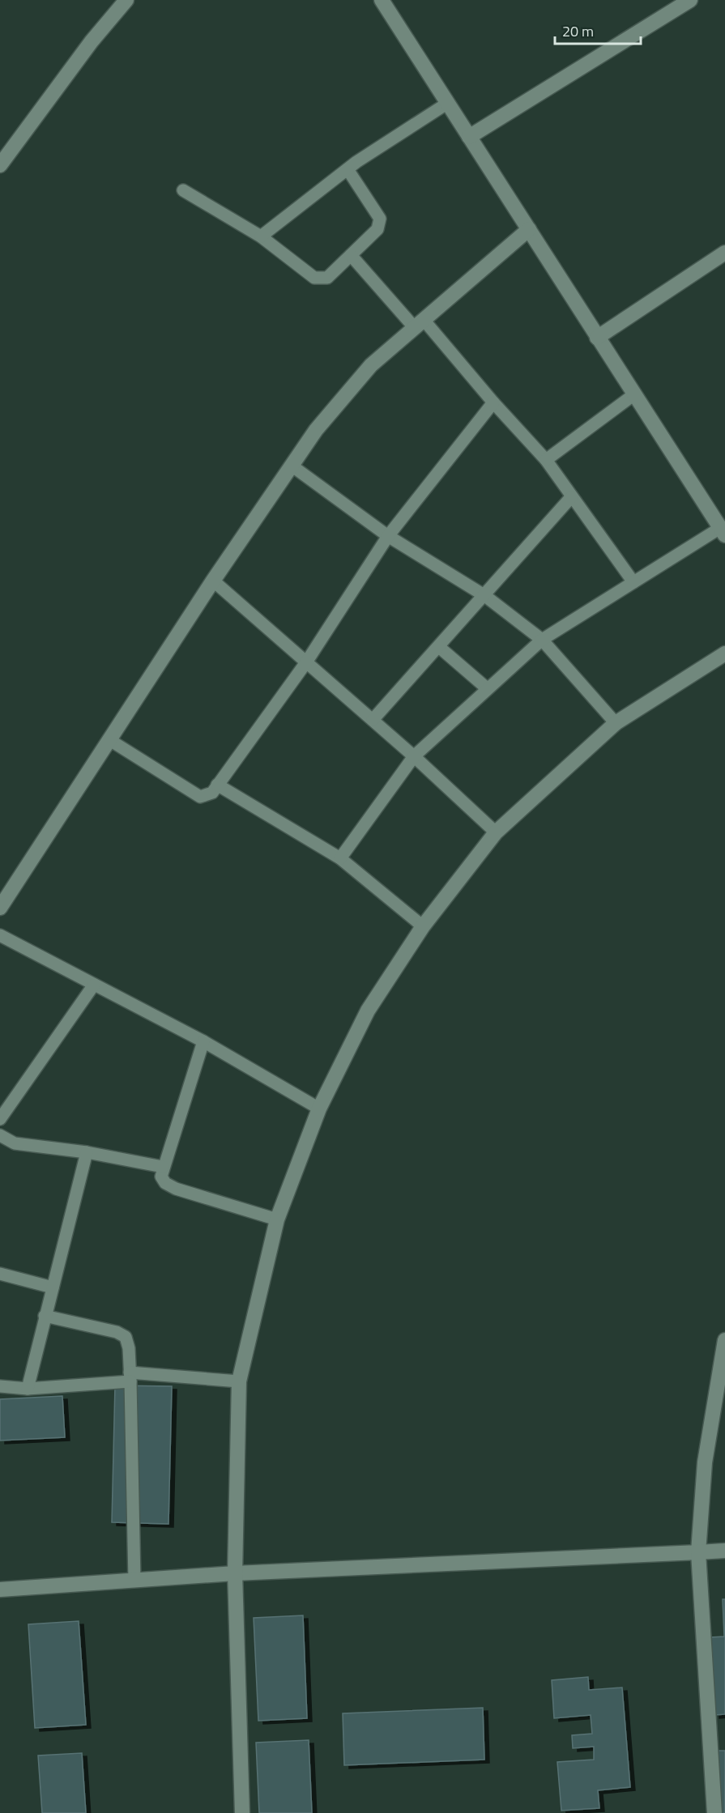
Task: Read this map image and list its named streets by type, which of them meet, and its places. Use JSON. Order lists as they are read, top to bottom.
{
  "scale_bar": "20 m"
}
